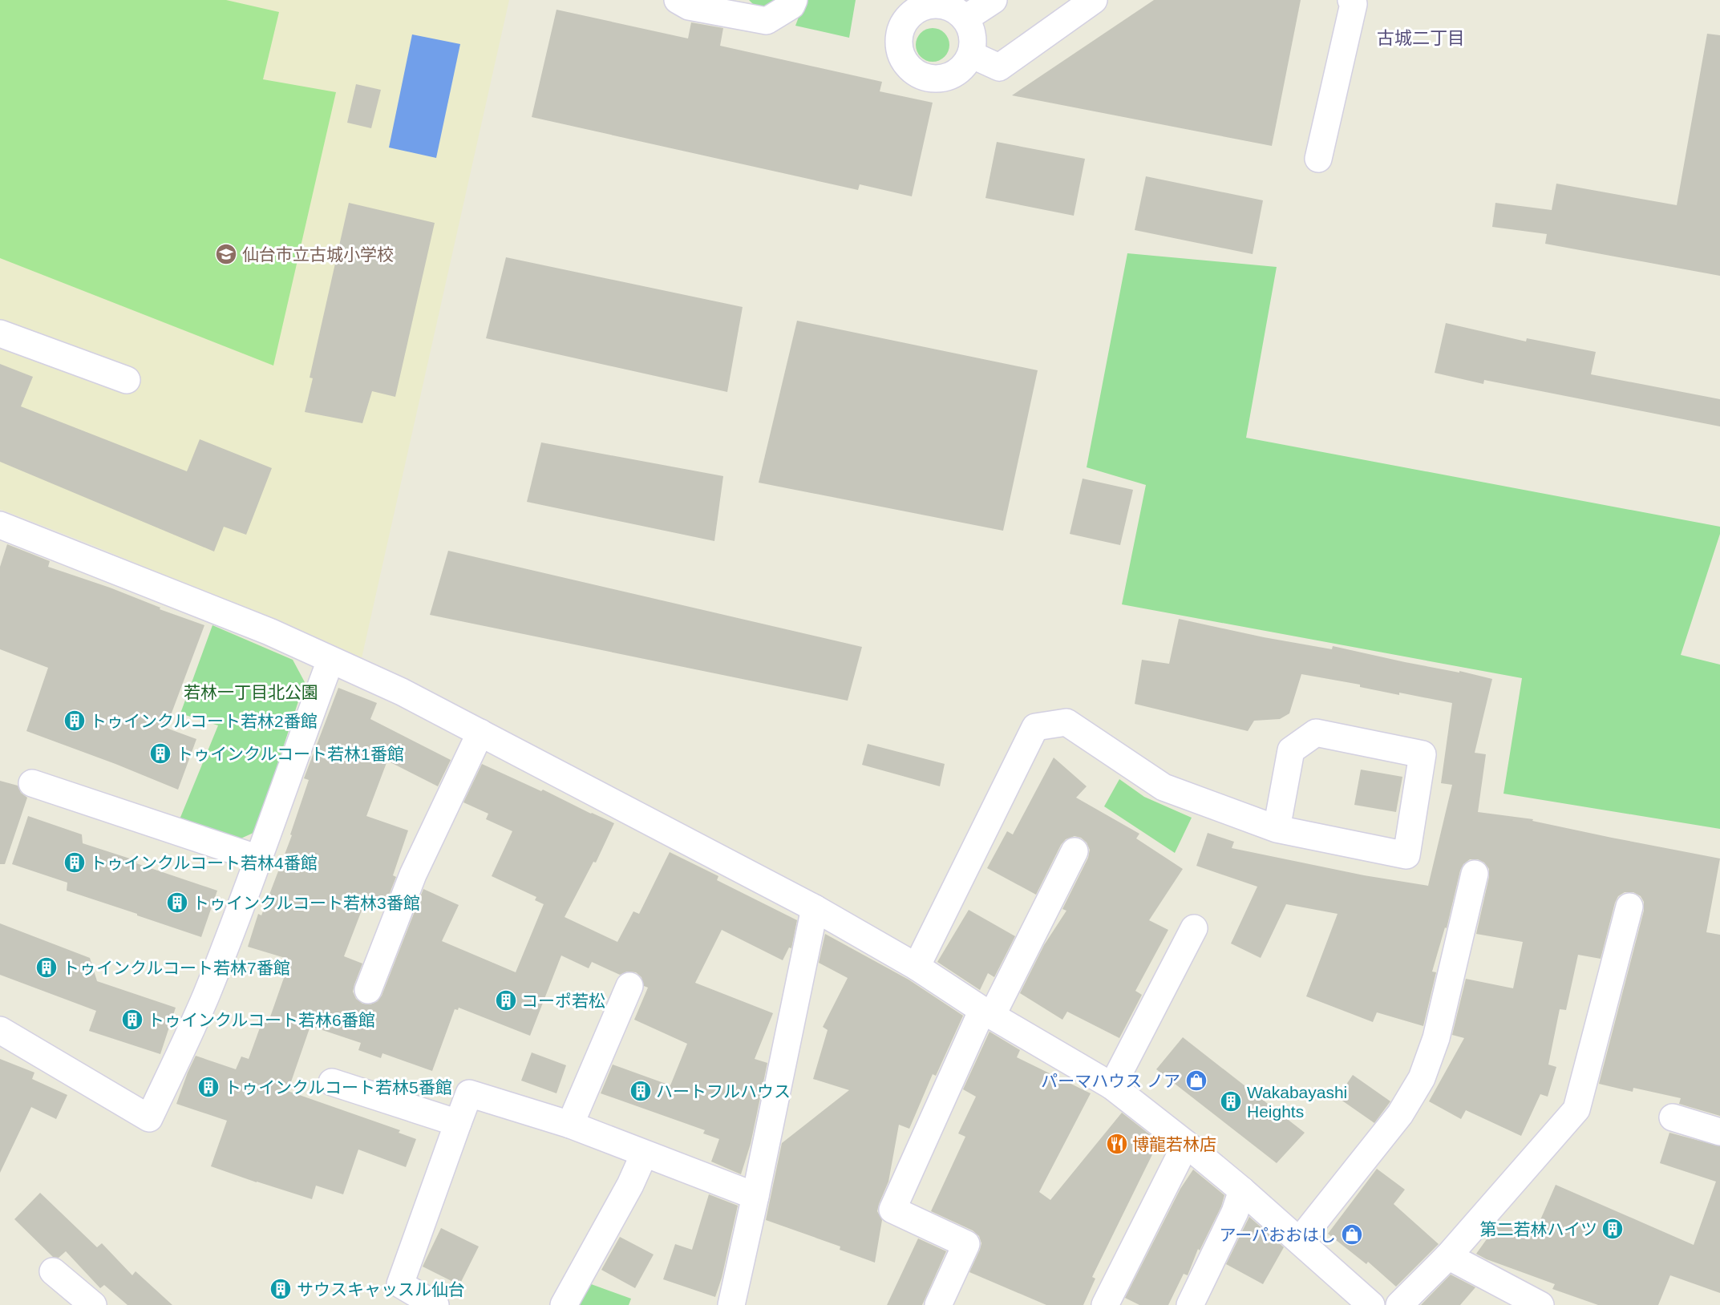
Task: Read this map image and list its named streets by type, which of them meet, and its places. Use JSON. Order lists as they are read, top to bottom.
{
  "districts": ["古城二丁目"],
  "parks": ["若林一丁目北公園"],
  "places": {
    "school or university": ["仙台市立古城小学校"],
    "building": [
      "トゥインクルコート若林2番館",
      "トゥインクルコート若林1番館",
      "トゥインクルコート若林4番館",
      "トゥインクルコート若林3番館",
      "トゥインクルコート若林7番館",
      "コーポ若松",
      "トゥインクルコート若林6番館",
      "トゥインクルコート若林5番館",
      "ハートフルハウス",
      "Wakabayashi Heights",
      "第二若林ハイツ",
      "サウスキャッスル仙台"
    ],
    "shop": ["パーマハウス ノア", "アーパおおはし"],
    "restaurant": ["博龍若林店"]
  }
}
